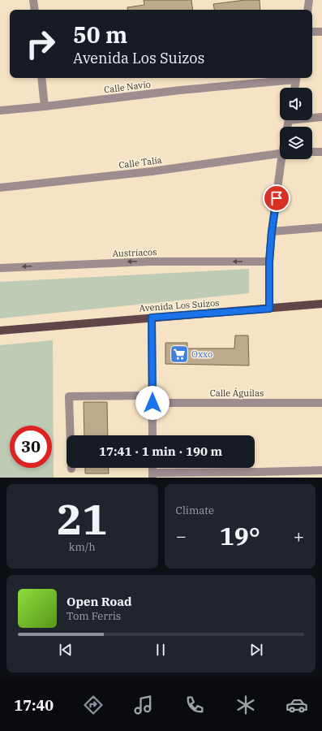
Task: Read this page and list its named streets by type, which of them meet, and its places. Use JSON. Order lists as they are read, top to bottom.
{
  "streets": {
    "main road": ["Avenida Los Suizos"],
    "street": [
      "Calle Navío",
      "Calle Talía",
      "Austríacos",
      "Calle Águilas"
    ]
  },
  "one_way": ["Austríacos"],
  "places": {
    "supermarket": ["Oxxo"]
  },
  "page": {
    "turn": ["50 m", "Avenida Los Suizos"],
    "limit": "30",
    "trip": "17:41 · 1 min · 190 m",
    "tile": [
      ["21", "km/h"],
      "Climate"
    ],
    "heat": ["−", "19°", "+"],
    "song": ["Open Road", "Tom Ferris"],
    "tabs": "17:40"
  }
}
